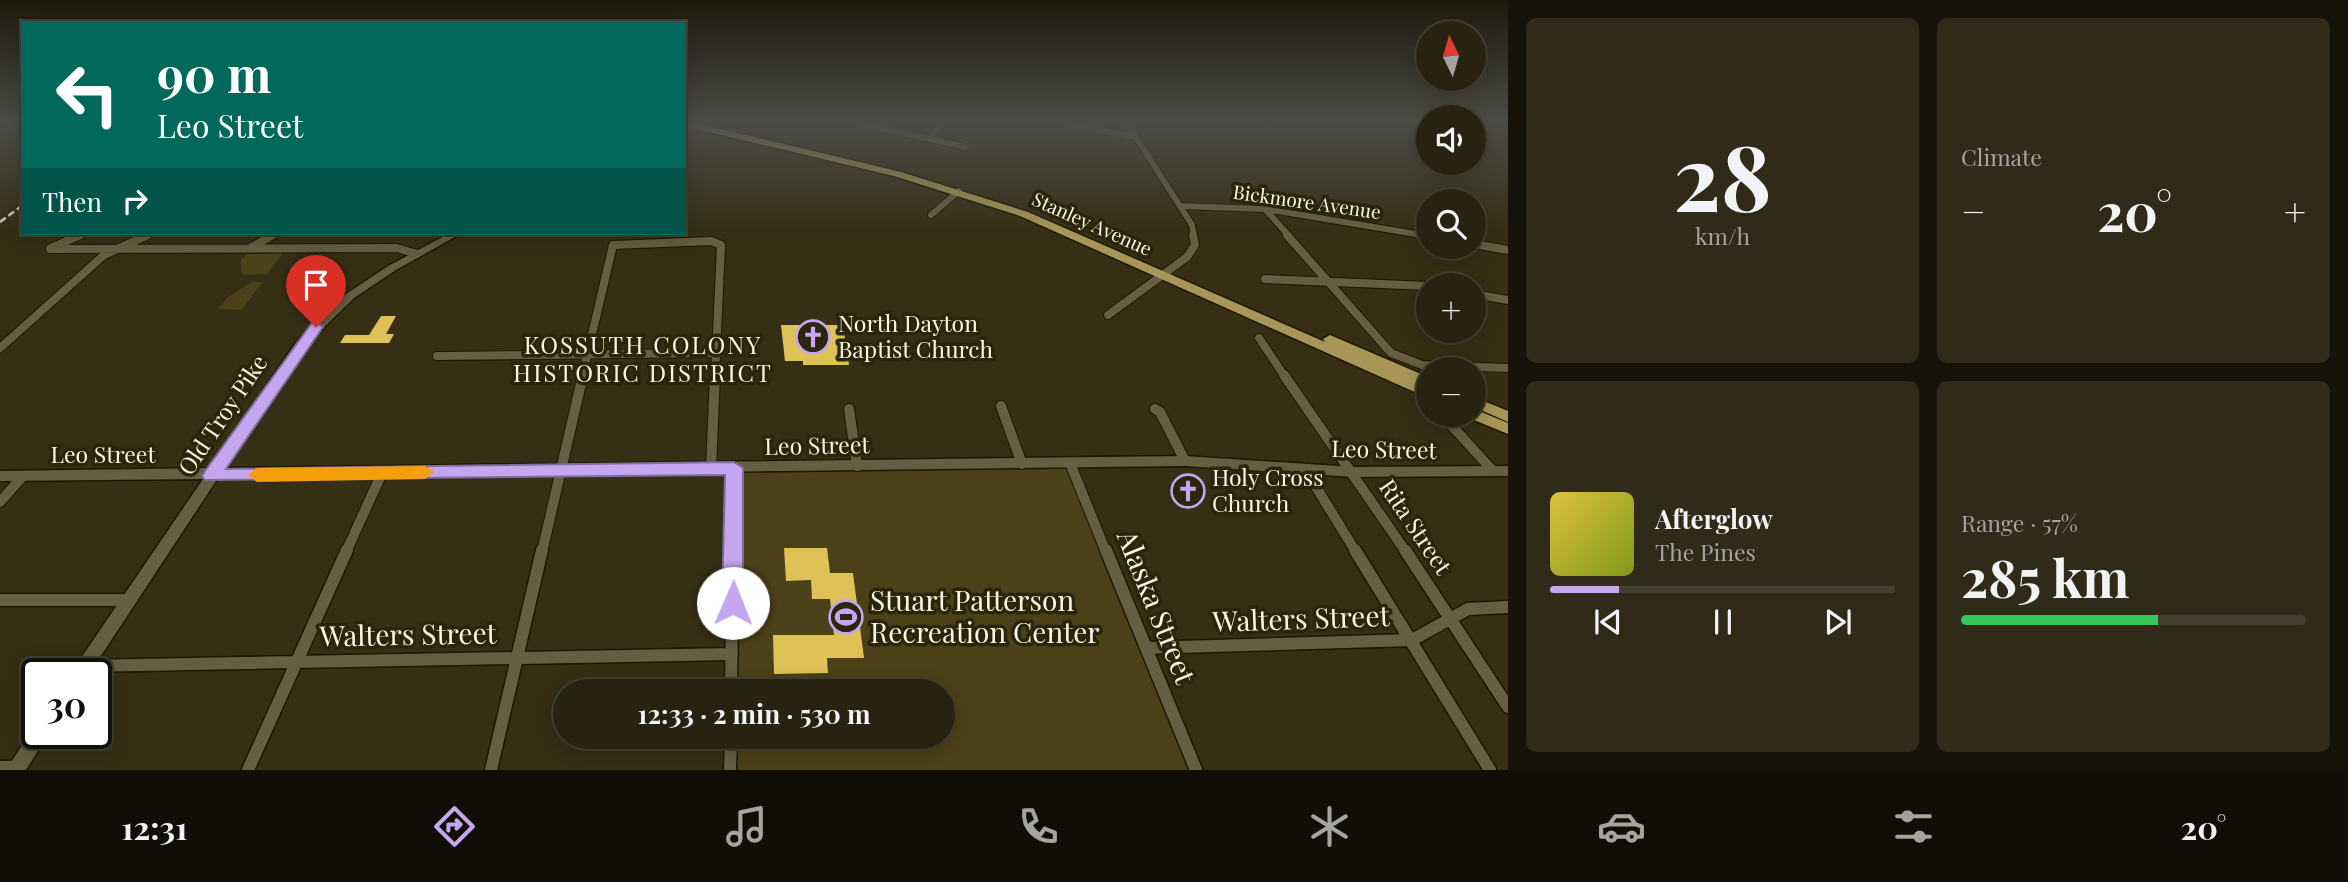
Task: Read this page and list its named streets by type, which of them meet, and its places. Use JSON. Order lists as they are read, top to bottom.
{
  "streets": {
    "main road": ["Stanley Avenue"],
    "street": [
      "Bickmore Avenue",
      "Old Troy Pike",
      "Leo Street",
      "Rita Street",
      "Alaska Street",
      "Walters Street"
    ]
  },
  "crossings": [
    ["Old Troy Pike", "Leo Street"],
    ["Leo Street", "Rita Street"],
    ["Leo Street", "Alaska Street"],
    ["Rita Street", "Walters Street"],
    ["Alaska Street", "Walters Street"]
  ],
  "districts": ["KOSSUTH COLONY HISTORIC DISTRICT"],
  "places": {
    "church": ["North Dayton Baptist Church", "Holy Cross Church"],
    "sports": ["Stuart Patterson Recreation Center"]
  },
  "north": "top",
  "page": {
    "tile": [
      ["28", "km/h"],
      "Climate",
      ["Range · 57%", "285 km"]
    ],
    "map_buttons": ["+", "−"],
    "turn": ["90 m", "Leo Street"],
    "then": "Then",
    "heat": ["−", "20°", "+"],
    "song": ["Afterglow", "The Pines"],
    "limit": "30",
    "trip": "12:33 · 2 min · 530 m",
    "tabs": ["12:31", "20°"]
  }
}
